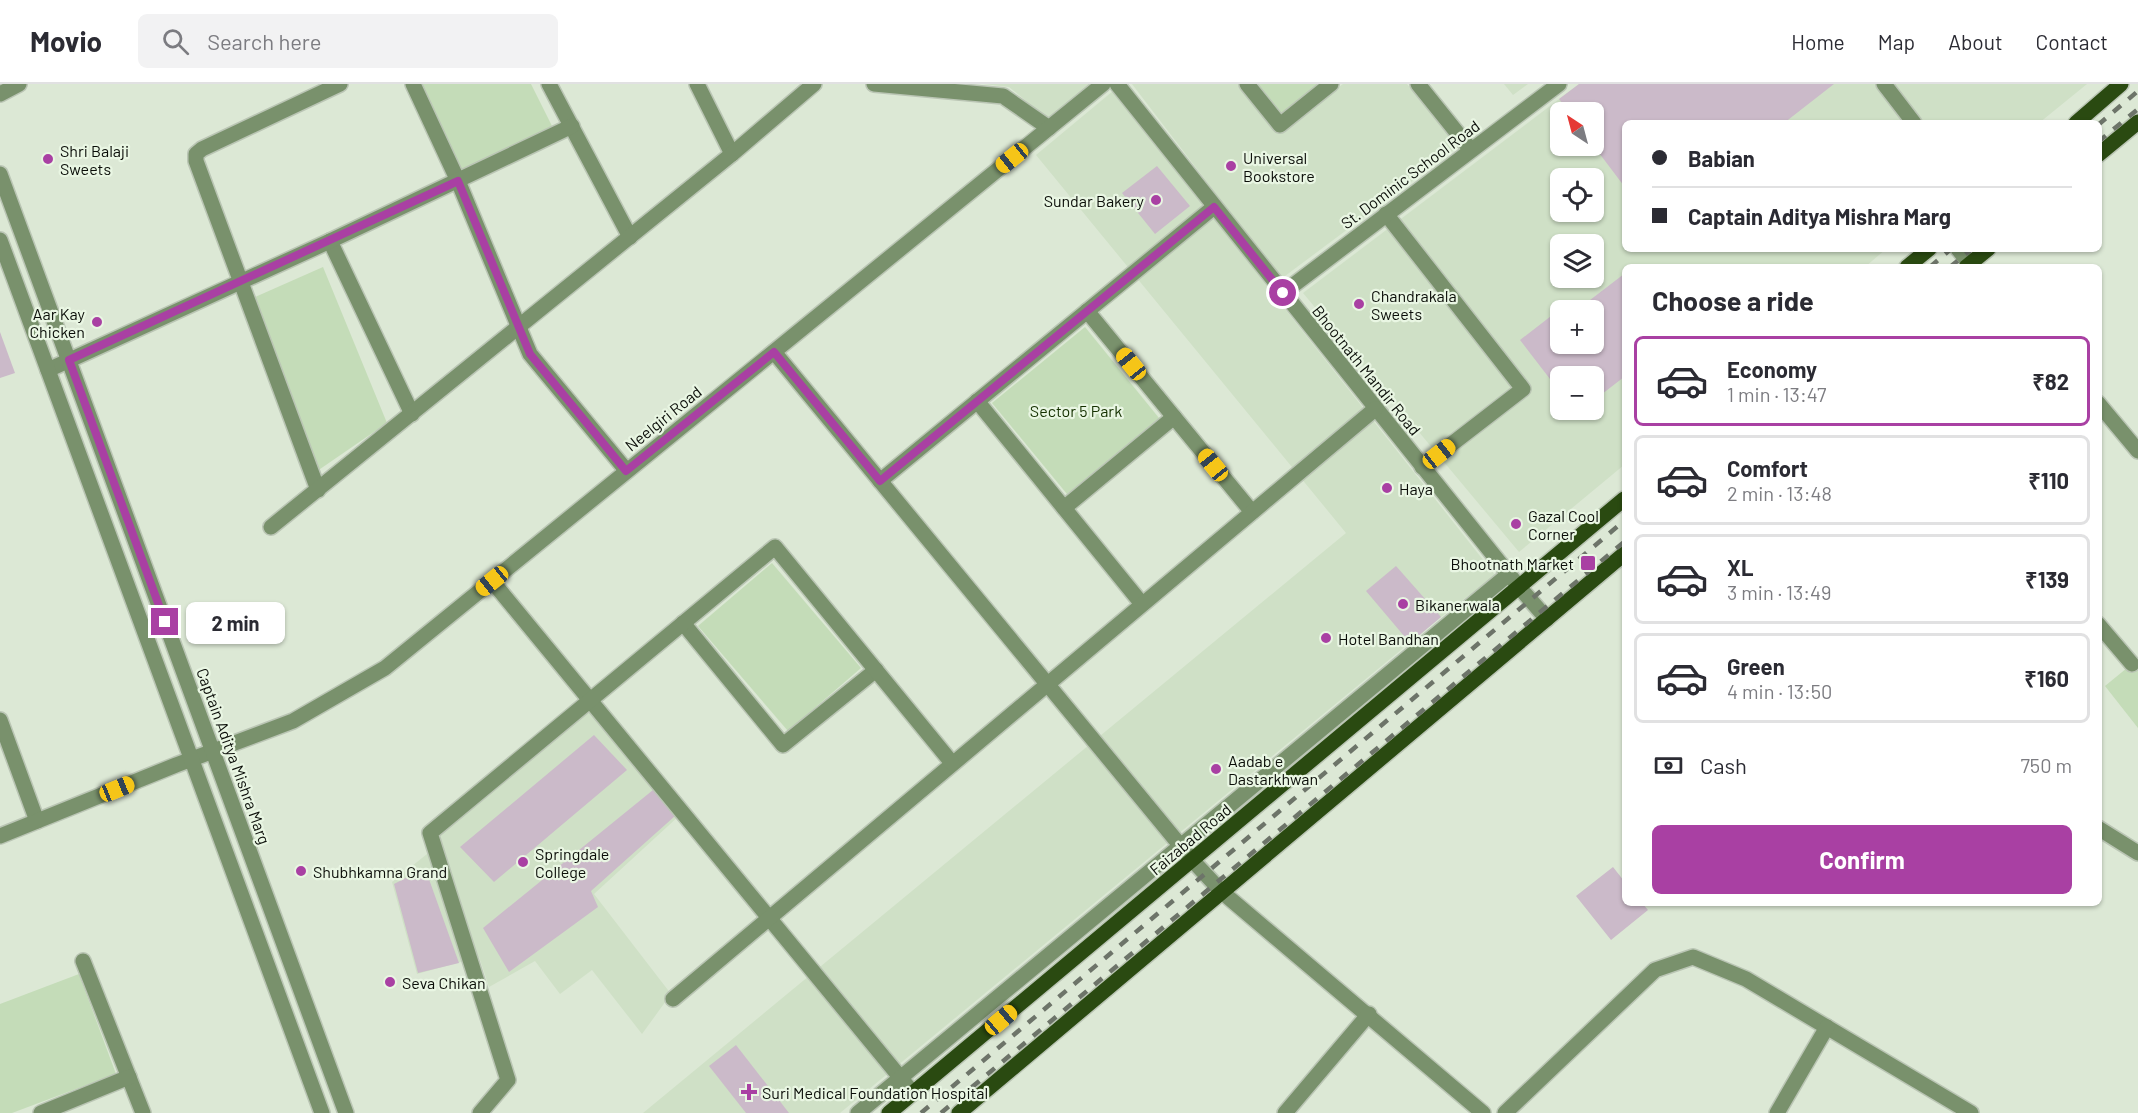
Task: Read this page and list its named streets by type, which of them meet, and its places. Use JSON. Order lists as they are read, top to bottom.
{
  "streets": {
    "main road": ["Faizabad Road"],
    "street": [
      "St. Dominic School Road",
      "Bhootnath Mandir Road",
      "Neelgiri Road",
      "Captain Aditya Mishra Marg"
    ]
  },
  "crossings": [
    ["St. Dominic School Road", "Bhootnath Mandir Road"],
    ["Bhootnath Mandir Road", "Faizabad Road"],
    ["Neelgiri Road", "Captain Aditya Mishra Marg"]
  ],
  "parks": ["Sector 5 Park"],
  "places": {
    "other": [
      "Shri Balaji Sweets",
      "Universal Bookstore",
      "Sundar Bakery",
      "Chandrakala Sweets",
      "Aar Kay Chicken",
      "Haya",
      "Gazal Cool Corner",
      "Bikanerwala",
      "Hotel Bandhan",
      "Aadab e Dastarkhwan",
      "Springdale College",
      "Shubhkamna Grand",
      "Seva Chikan"
    ],
    "transit": ["Bhootnath Market"],
    "health": ["Suri Medical Foundation Hospital"]
  },
  "north": "top left",
  "page": {
    "header": "Movio",
    "search": "Search here",
    "nav": [
      "Home",
      "Map",
      "About",
      "Contact"
    ],
    "map_buttons": ["+", "−"],
    "banner": ["Babian", "Captain Aditya Mishra Marg"],
    "heading": "Choose a ride",
    "list": [
      {
        "name": "Economy",
        "note": "1 min · 13:47",
        "value": "₹82"
      },
      {
        "name": "Comfort",
        "note": "2 min · 13:48",
        "value": "₹110"
      },
      {
        "name": "XL",
        "note": "3 min · 13:49",
        "value": "₹139"
      },
      {
        "name": "Green",
        "note": "4 min · 13:50",
        "value": "₹160"
      }
    ],
    "bubble": "2 min",
    "pay": ["Cash", "750 m"],
    "buttons": "Confirm"
  }
}
